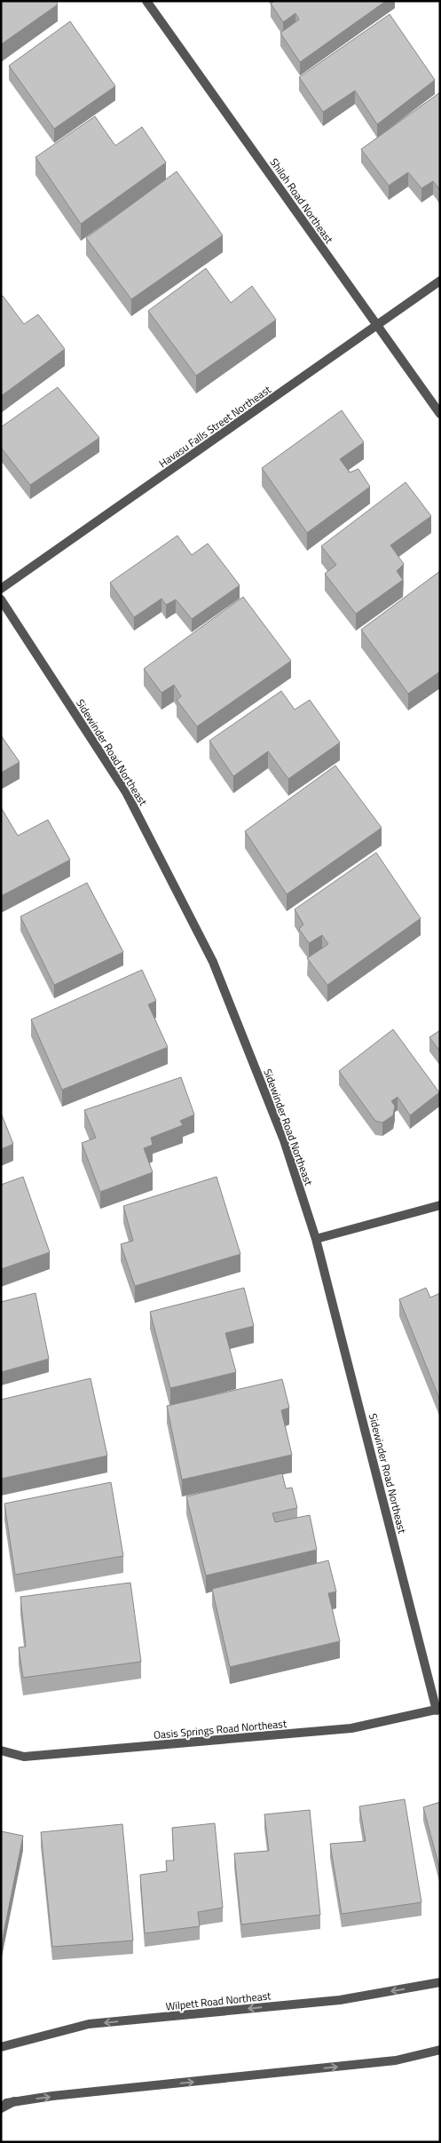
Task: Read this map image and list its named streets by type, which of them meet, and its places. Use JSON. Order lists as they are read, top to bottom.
{
  "streets": {
    "street": [
      "Shiloh Road Northeast",
      "Havasu Falls Street Northeast",
      "Sidewinder Road Northeast",
      "Oasis Springs Road Northeast",
      "Wilpett Road Northeast"
    ]
  },
  "crossings": [
    ["Shiloh Road Northeast", "Havasu Falls Street Northeast"],
    ["Sidewinder Road Northeast", "Oasis Springs Road Northeast"]
  ]
}
